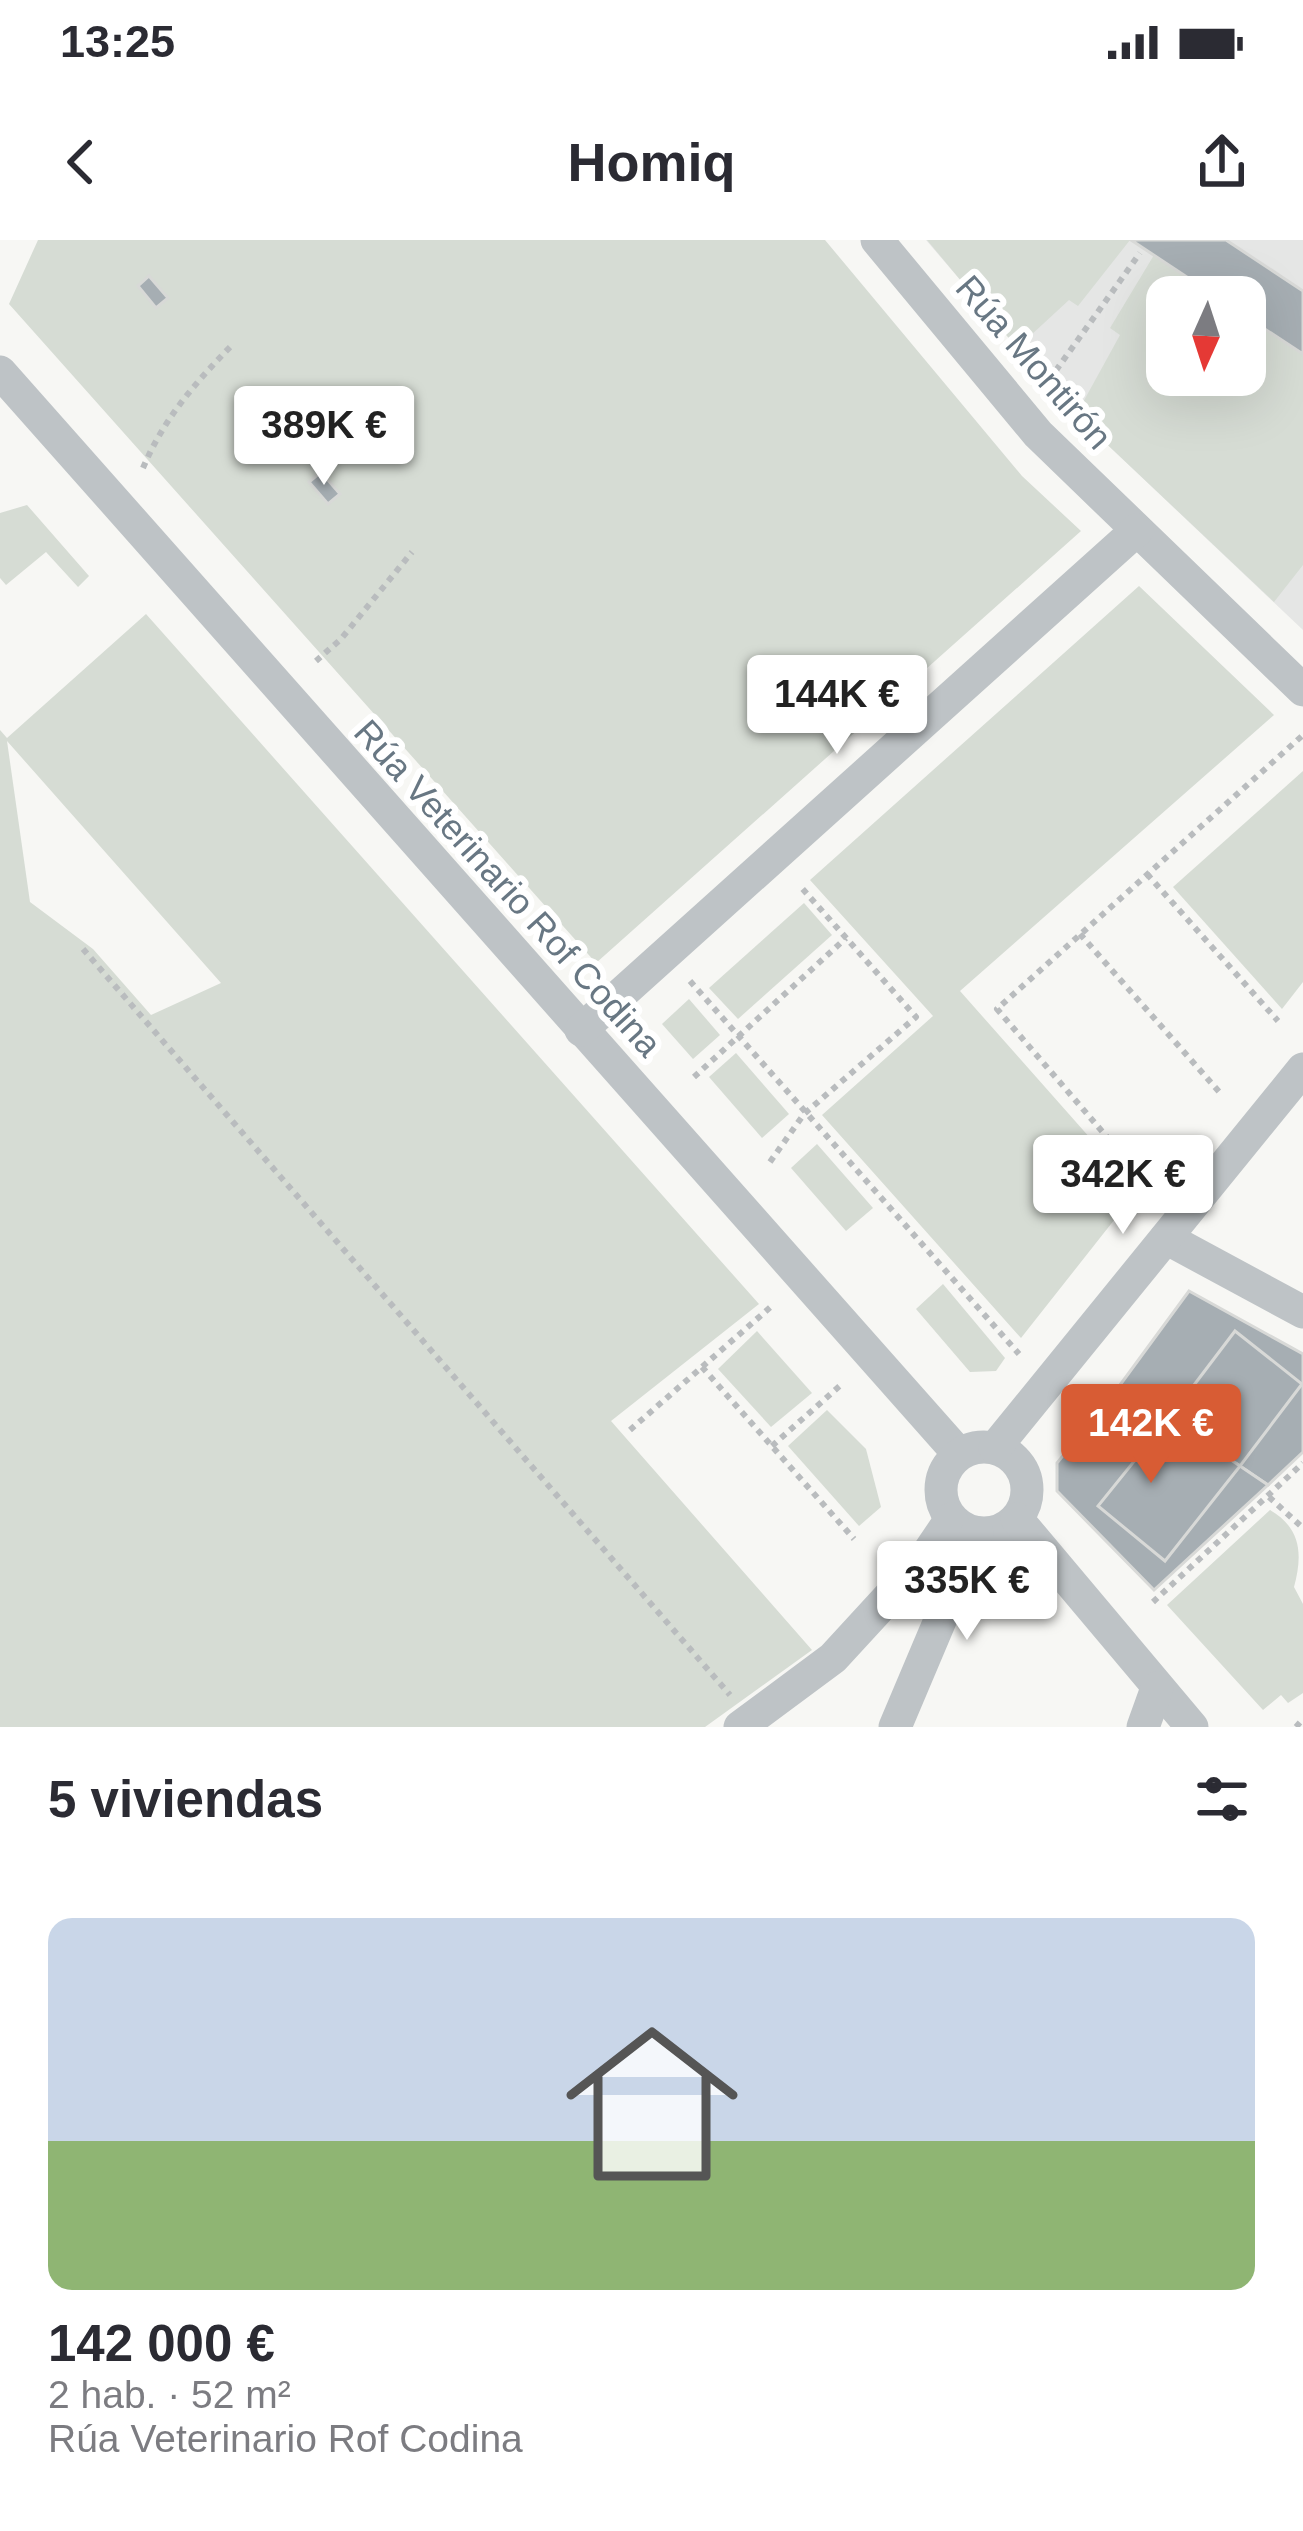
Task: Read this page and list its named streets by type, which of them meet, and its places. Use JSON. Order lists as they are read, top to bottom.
{
  "streets": {
    "street": ["Rúa Montirón", "Rúa Veterinario Rof Codina"]
  },
  "north": "bottom",
  "page": {
    "status": "13:25",
    "header": "Homiq",
    "price": [
      "389K €",
      "144K €",
      "342K €",
      "142K €",
      "335K €"
    ],
    "heading": "5 viviendas",
    "list": [
      {
        "name": "142 000 €",
        "note": "2 hab. · 52 m² · Rúa Veterinario Rof Codina"
      }
    ]
  }
}
